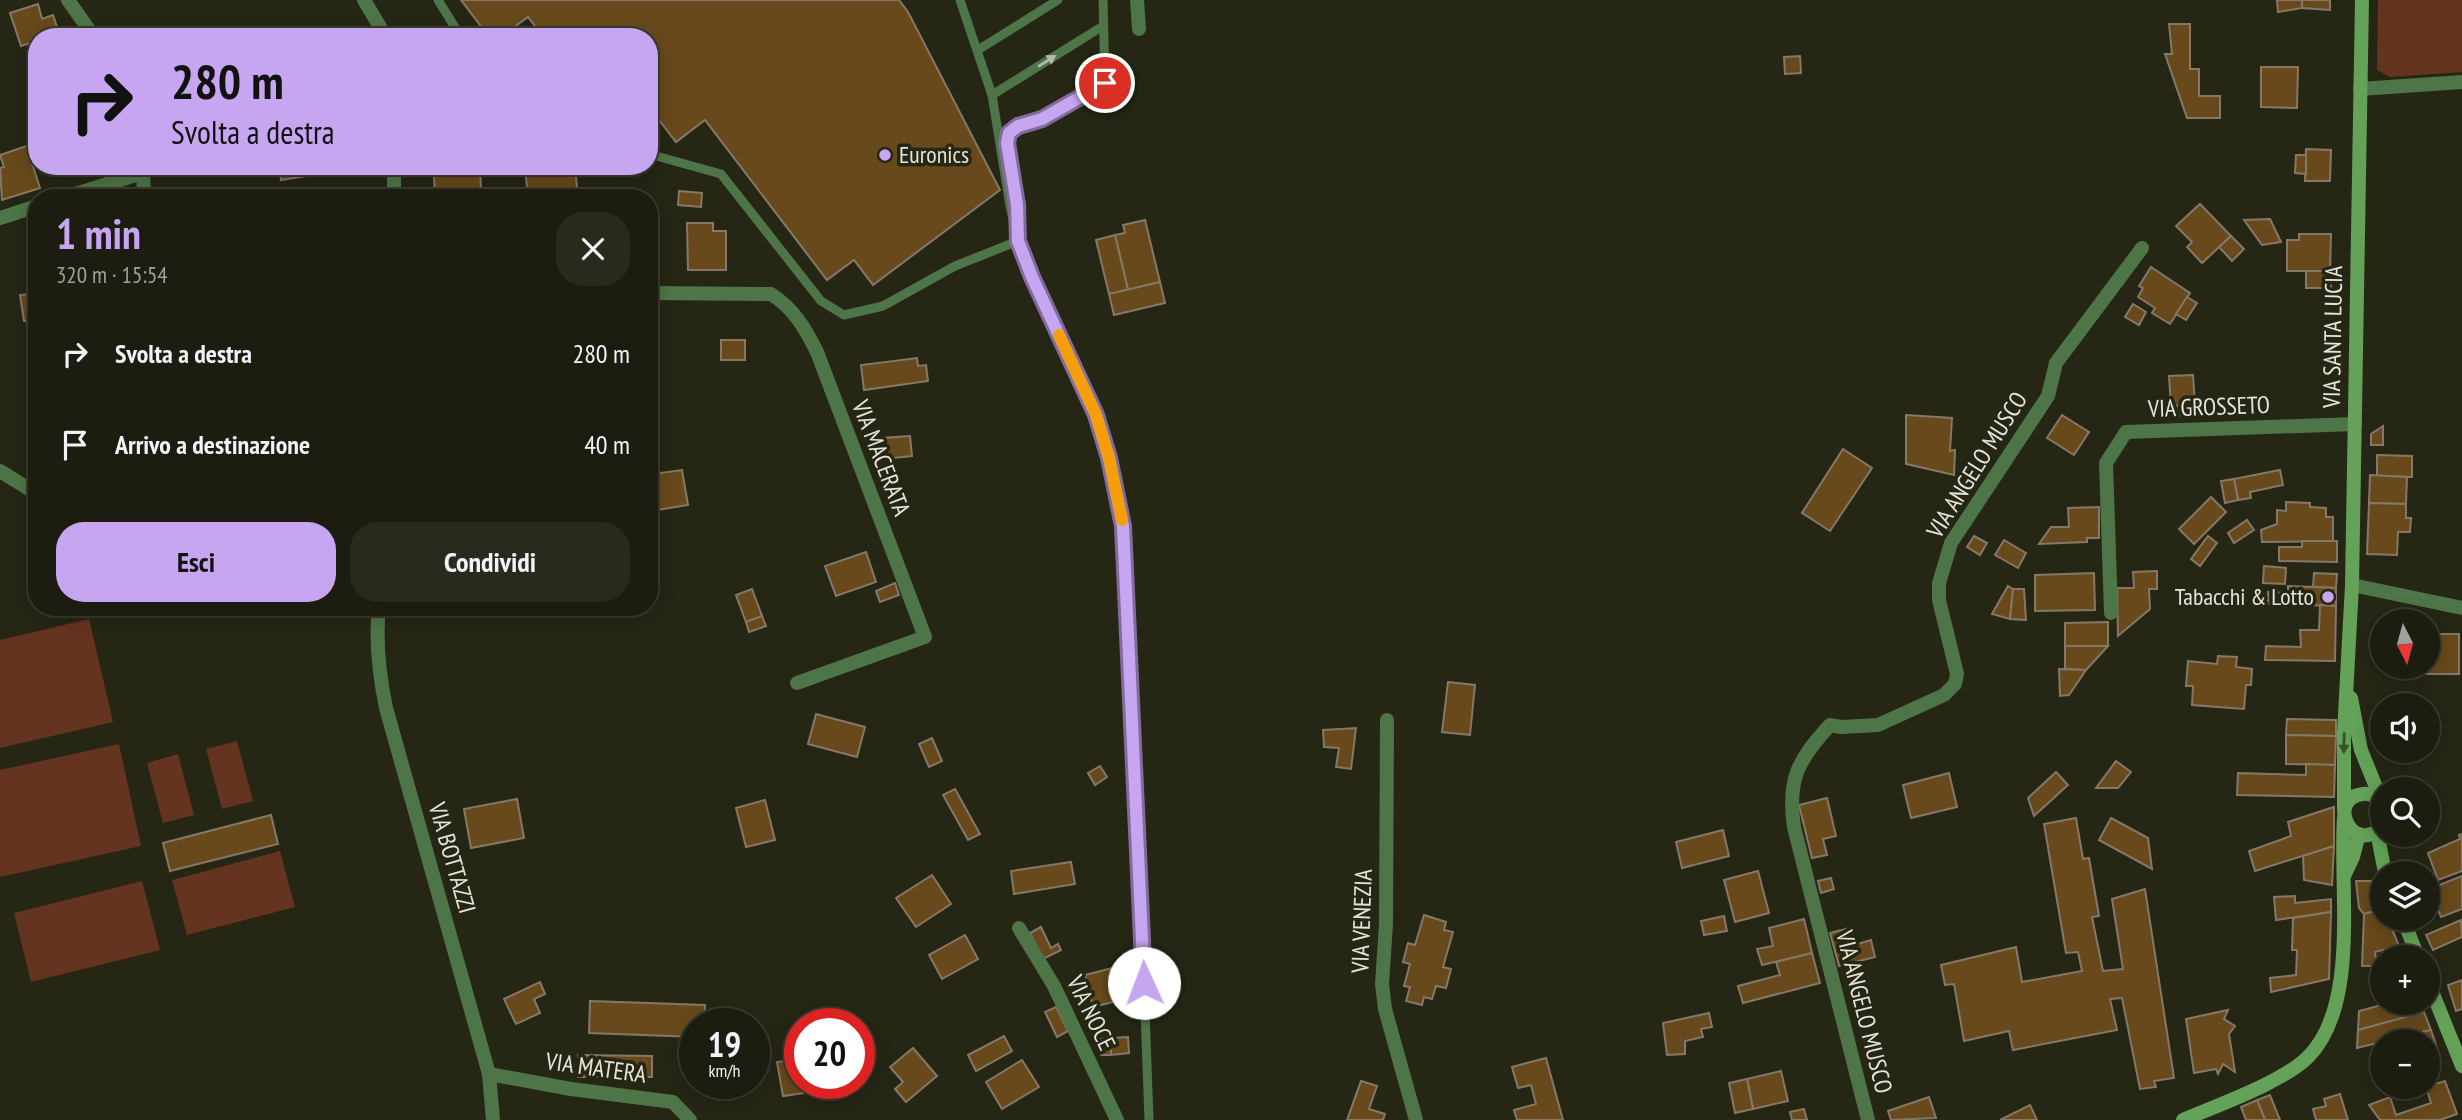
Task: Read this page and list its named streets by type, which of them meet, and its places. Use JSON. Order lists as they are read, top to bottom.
{
  "streets": {
    "main road": ["VIA SANTA LUCIA"],
    "street": [
      "VIA GROSSETO",
      "VIA MACERATA",
      "VIA ANGELO MUSCO",
      "VIA BOTTAZZI",
      "VIA VENEZIA",
      "VIA NOCE",
      "VIA MATERA"
    ]
  },
  "crossings": [
    ["VIA SANTA LUCIA", "VIA GROSSETO"],
    ["VIA BOTTAZZI", "VIA MATERA"]
  ],
  "places": ["Euronics", "Tabacchi & Lotto"],
  "north": "bottom",
  "page": {
    "turn": ["280 m", "Svolta a destra"],
    "heading": ["1 min", "320 m · 15:54"],
    "list": [
      {
        "name": "Svolta a destra",
        "value": "280 m"
      },
      {
        "name": "Arrivo a destinazione",
        "value": "40 m"
      }
    ],
    "buttons": ["Esci", "Condividi"],
    "map_buttons": ["+", "−"],
    "speed": "19 km/h",
    "limit": "20"
  }
}
